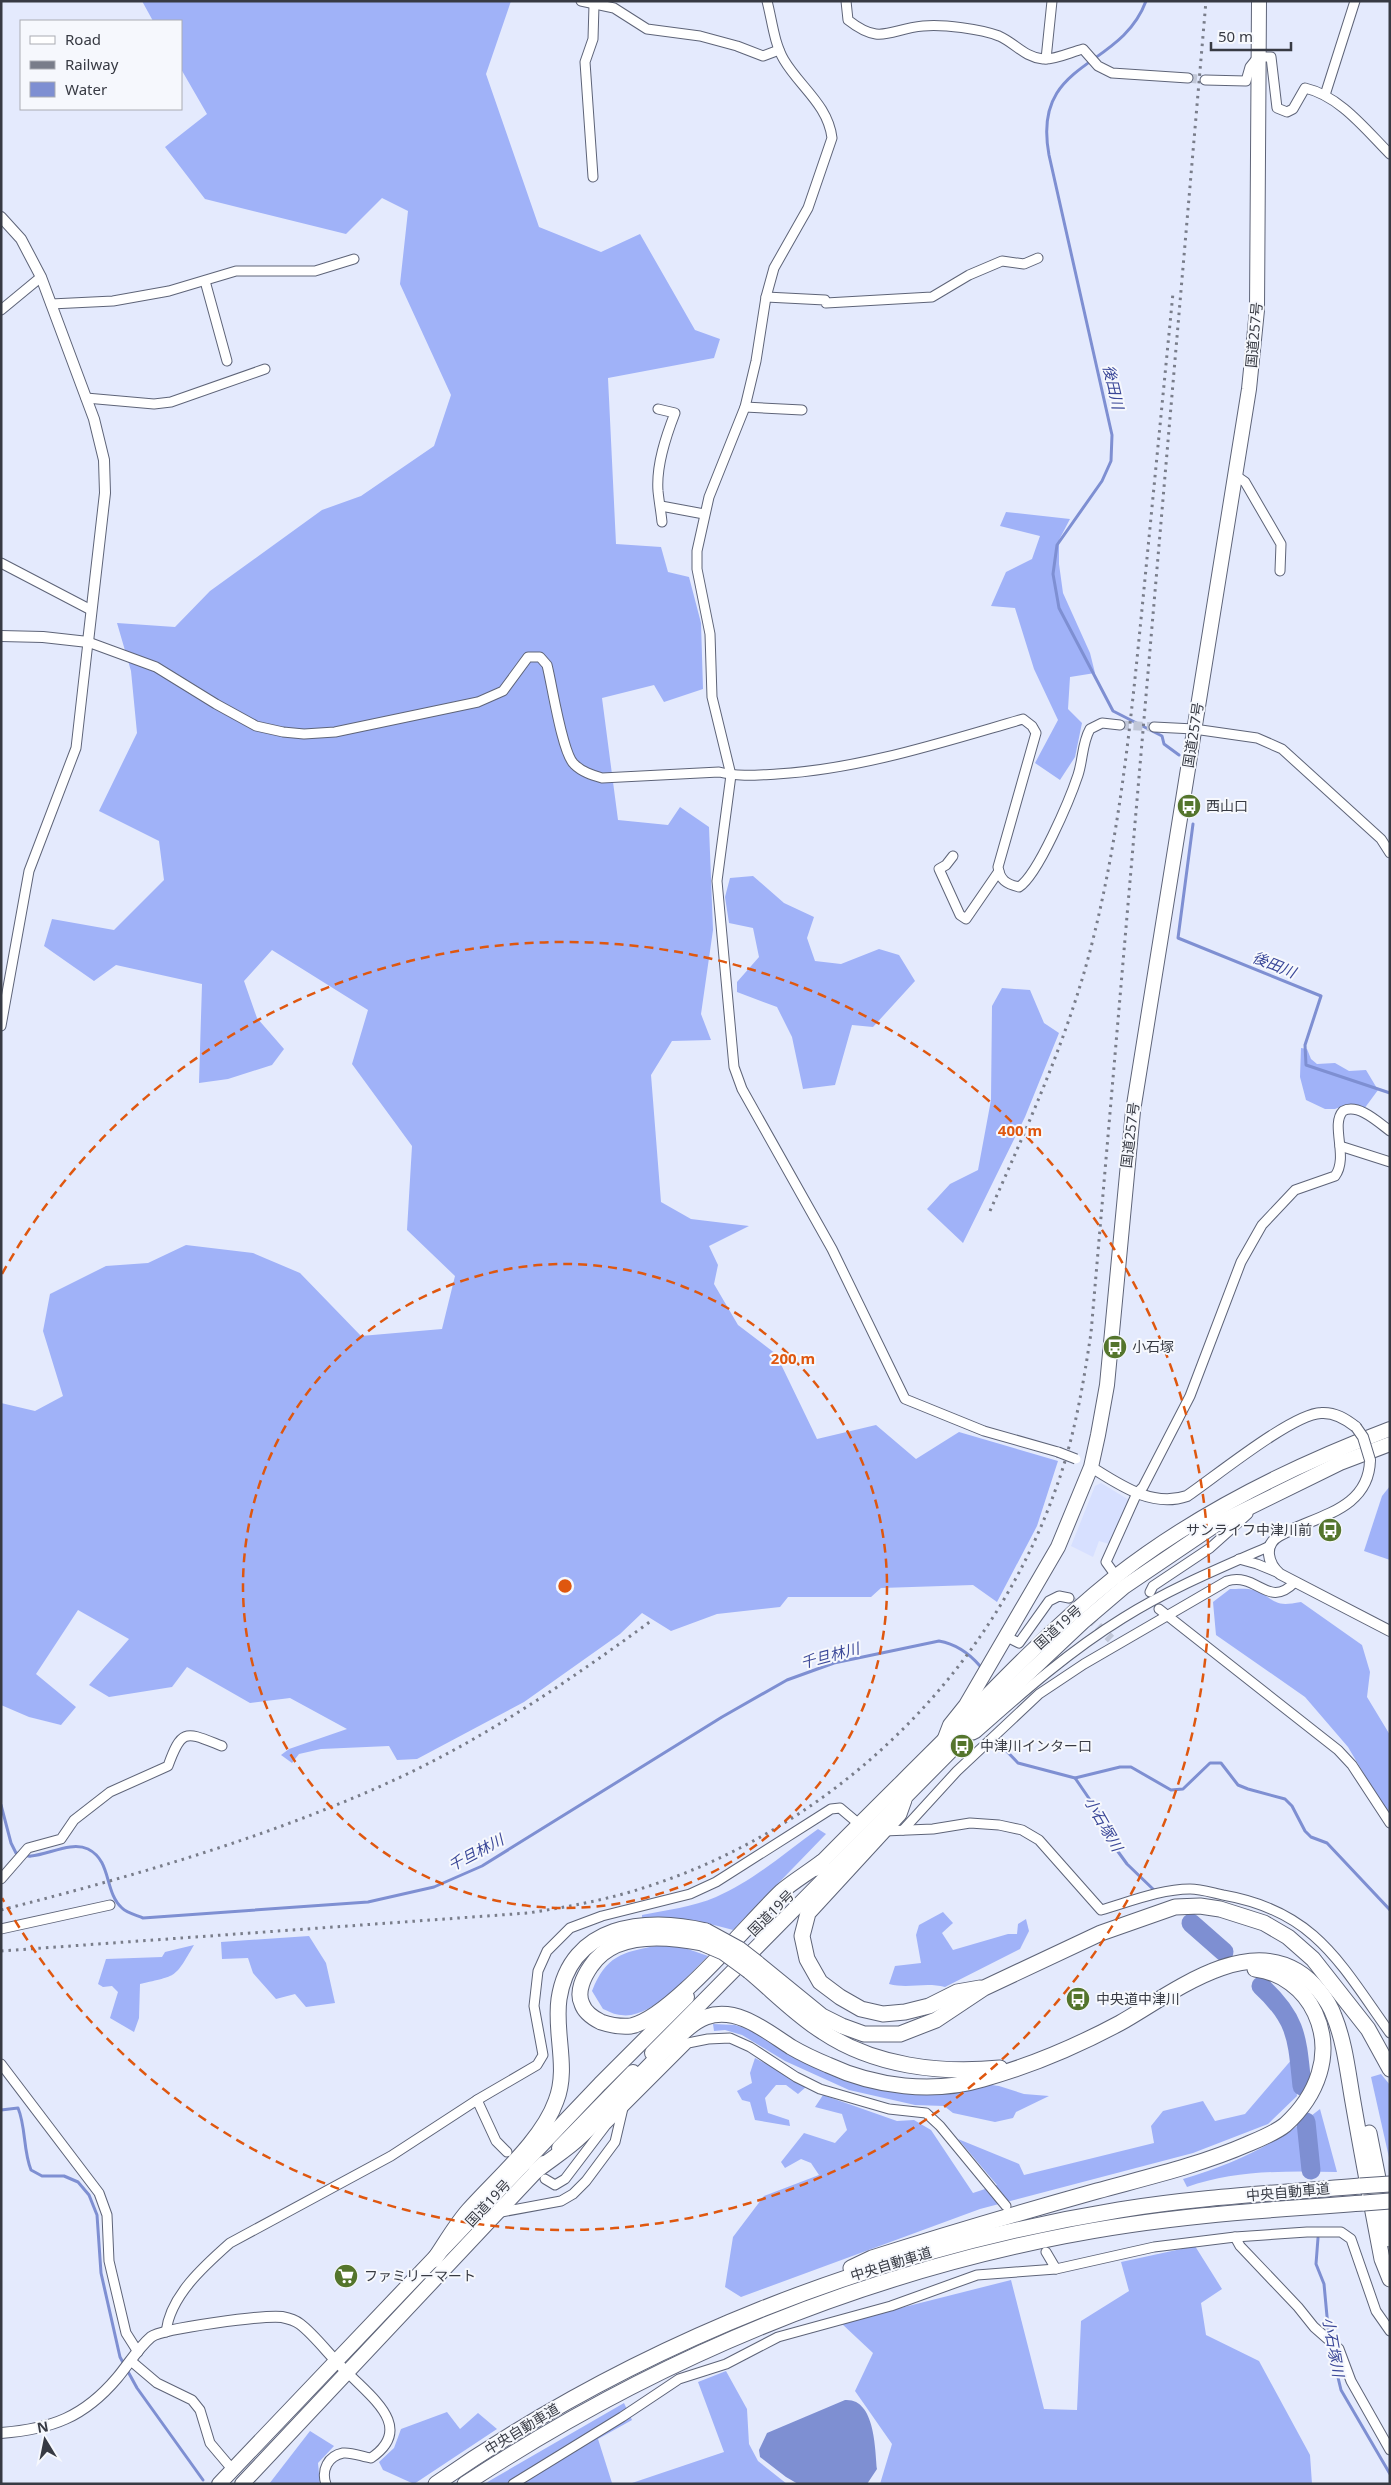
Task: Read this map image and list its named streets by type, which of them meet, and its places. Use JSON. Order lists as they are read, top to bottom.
{
  "streets": {
    "highway": ["国道257号", "国道19号", "中央自動車道"]
  },
  "crossings": [
    ["国道257号", "国道19号"]
  ],
  "water": ["後田川", "千旦林川", "小石塚川"],
  "places": {
    "bus stop": [
      "西山口",
      "小石塚",
      "サンライフ中津川前",
      "中津川インター口",
      "中央道中津川"
    ],
    "supermarket": ["ファミリーマート"]
  },
  "legend": ["Road", "Railway", "Water"],
  "scale_bar": "50 m",
  "north": "top",
  "rings": ["400 m", "200 m"]
}
